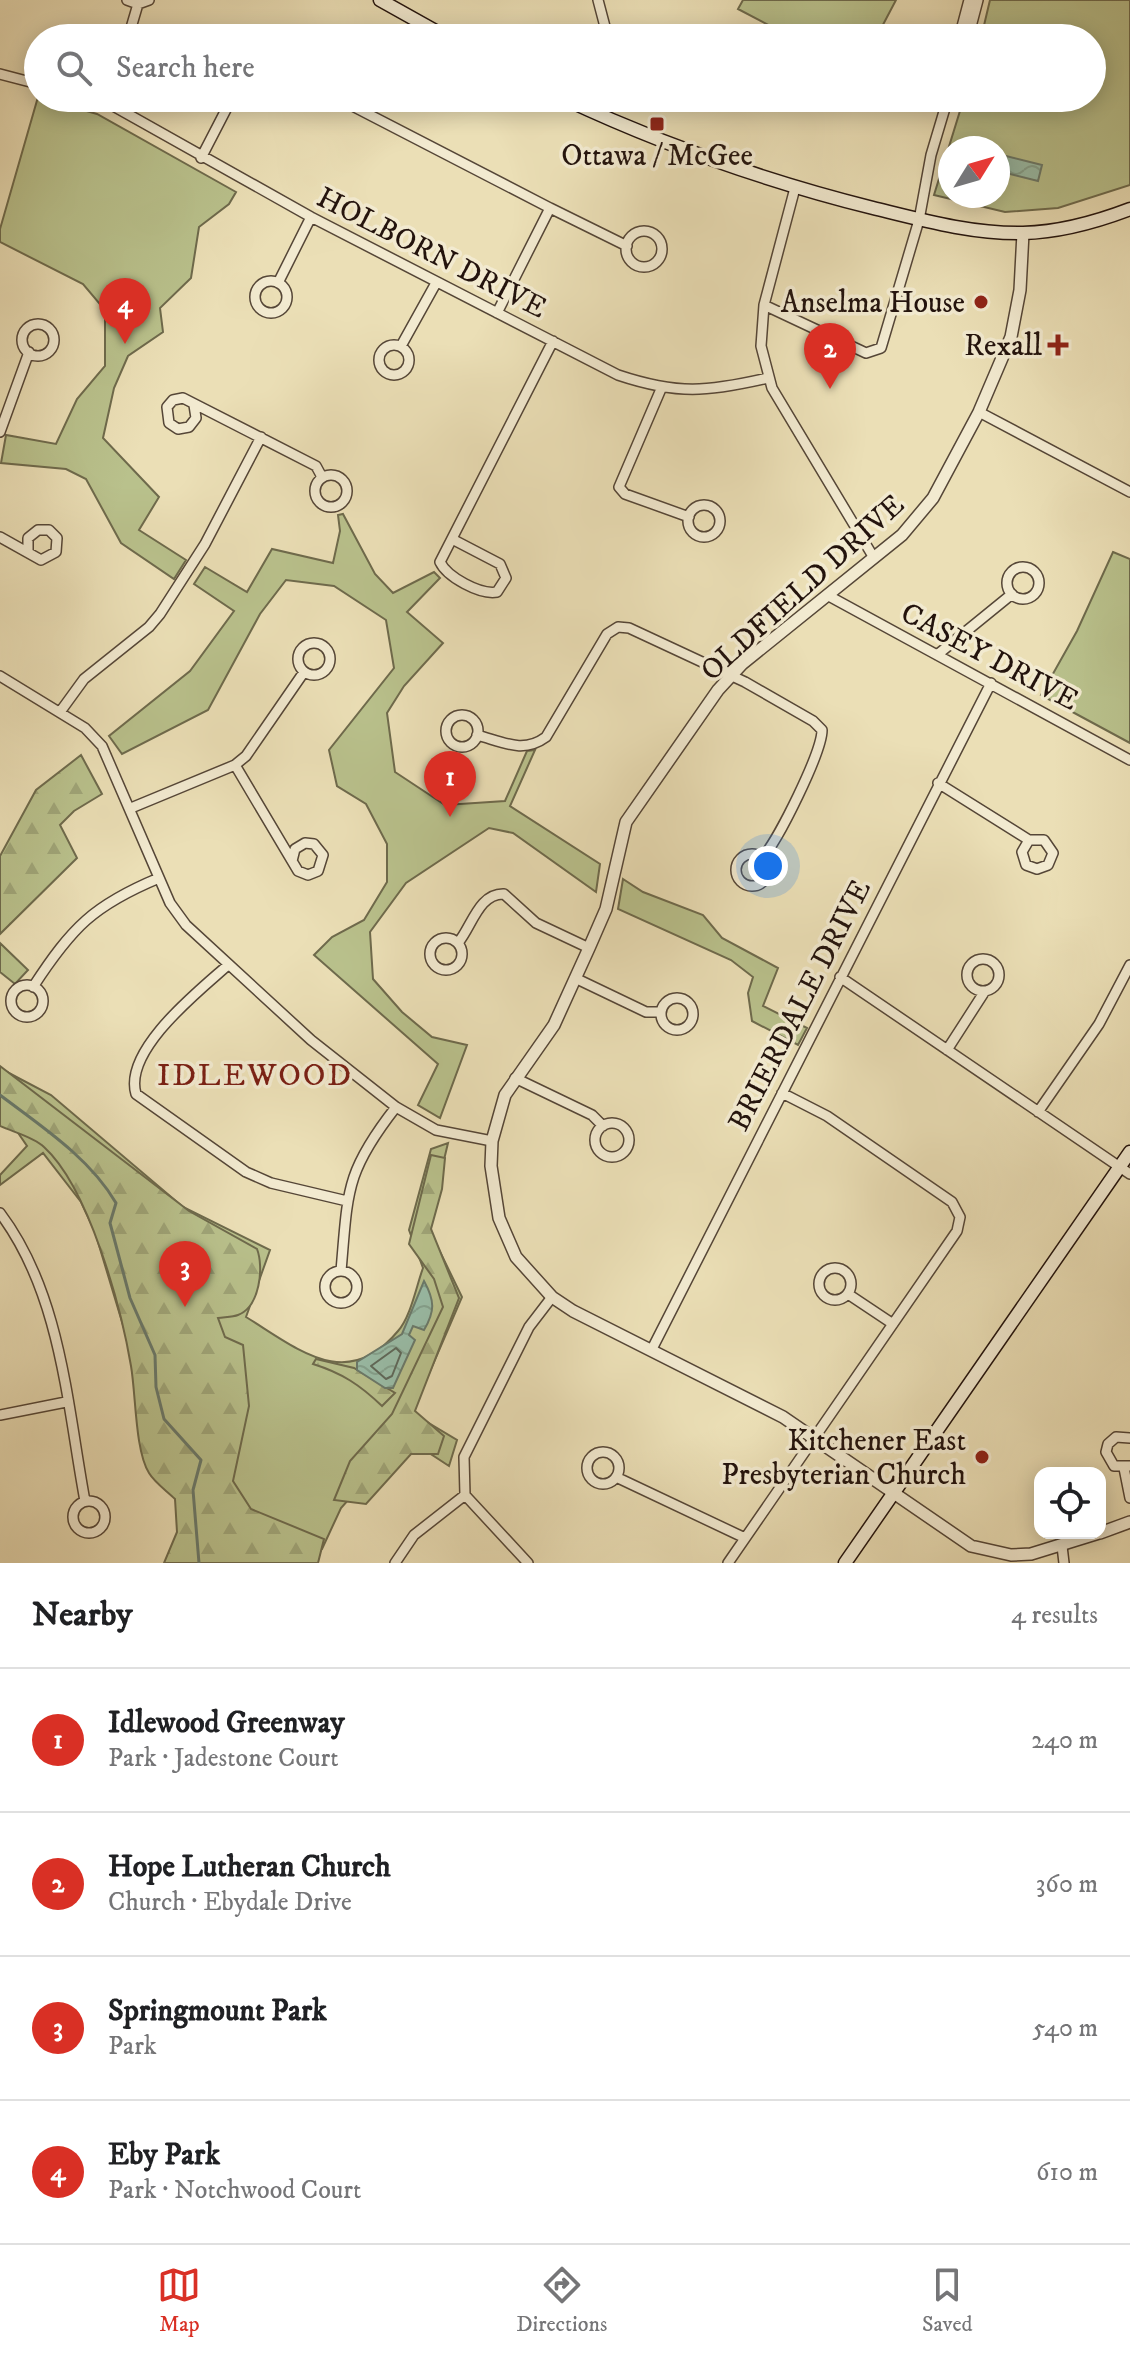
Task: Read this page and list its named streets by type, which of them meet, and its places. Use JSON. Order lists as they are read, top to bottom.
{
  "streets": {
    "street": [
      "HOLBORN DRIVE",
      "OLDFIELD DRIVE",
      "CASEY DRIVE",
      "BRIERDALE DRIVE"
    ]
  },
  "crossings": [
    ["OLDFIELD DRIVE", "CASEY DRIVE"],
    ["OLDFIELD DRIVE", "BRIERDALE DRIVE"],
    ["CASEY DRIVE", "BRIERDALE DRIVE"]
  ],
  "districts": ["IDLEWOOD"],
  "places": {
    "transit": ["Ottawa / McGee"],
    "other": ["Anselma House", "Kitchener East Presbyterian Church"],
    "health": ["Rexall"]
  },
  "north": "top right",
  "page": {
    "search": "Search here",
    "pins": [
      "4",
      "2",
      "1",
      "3"
    ],
    "heading": ["Nearby", "4 results"],
    "list": [
      {
        "mark": "1",
        "name": "Idlewood Greenway",
        "note": "Park · Jadestone Court",
        "value": "240 m"
      },
      {
        "mark": "2",
        "name": "Hope Lutheran Church",
        "note": "Church · Ebydale Drive",
        "value": "360 m"
      },
      {
        "mark": "3",
        "name": "Springmount Park",
        "note": "Park",
        "value": "540 m"
      },
      {
        "mark": "4",
        "name": "Eby Park",
        "note": "Park · Notchwood Court",
        "value": "610 m"
      }
    ],
    "nav": ["Map", "Directions", "Saved"]
  }
}
